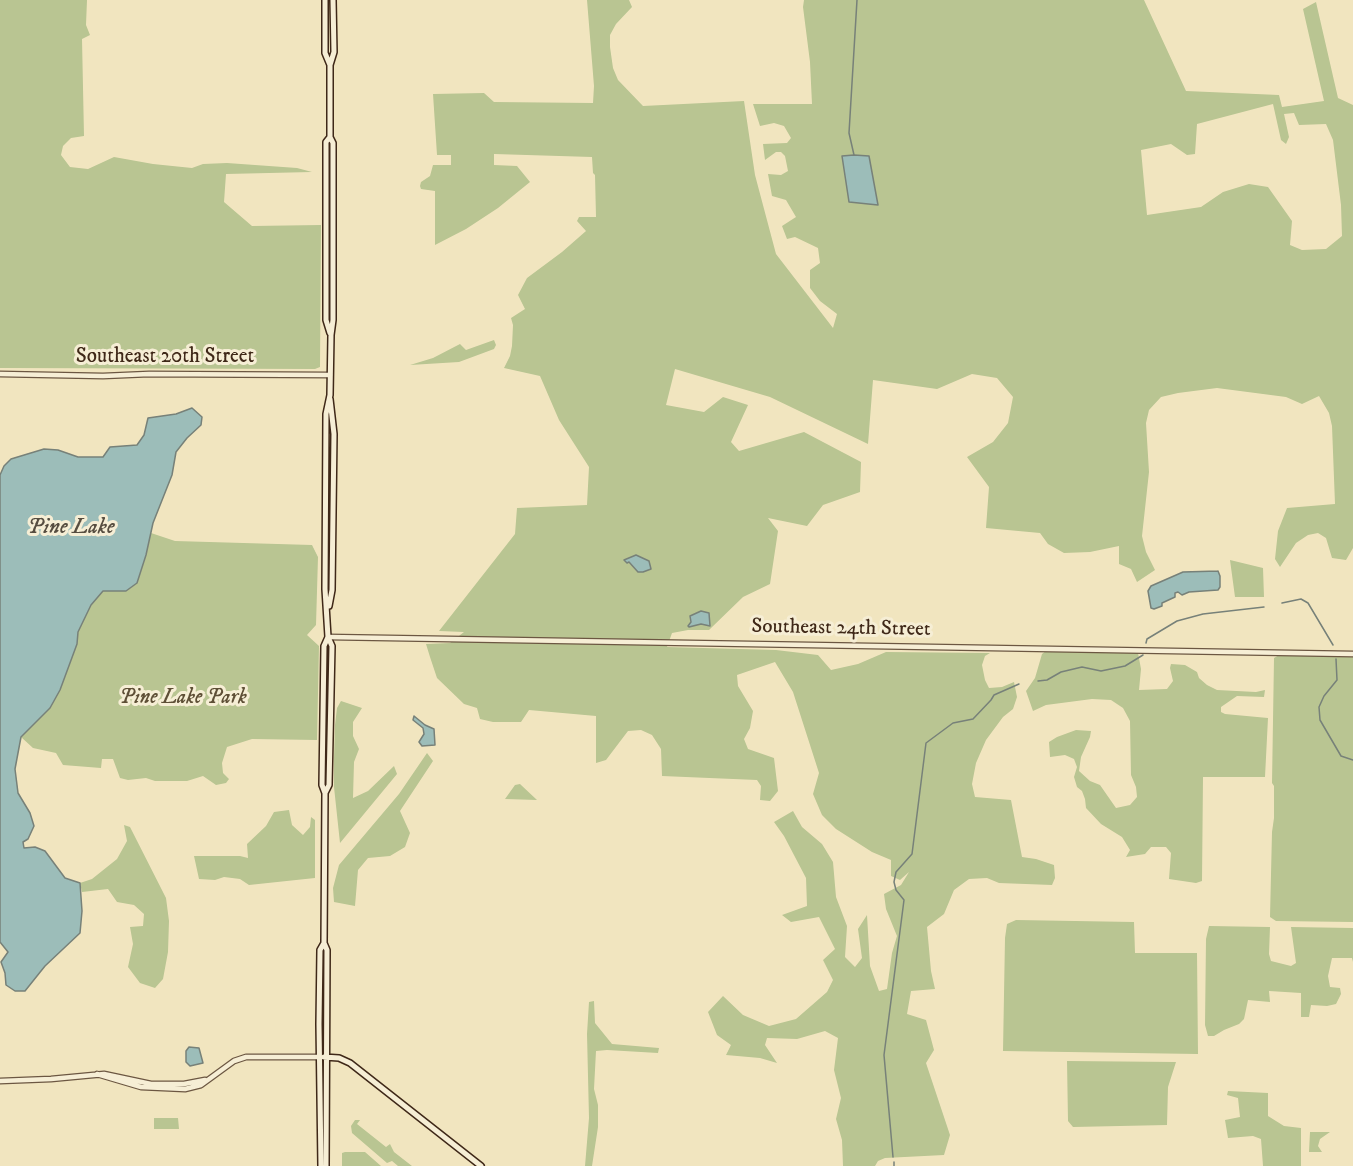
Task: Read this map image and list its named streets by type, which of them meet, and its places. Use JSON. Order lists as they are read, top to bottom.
{
  "streets": {
    "street": ["Southeast 20th Street", "Southeast 24th Street"]
  },
  "water": ["Pine Lake"],
  "parks": ["Pine Lake Park"]
}
